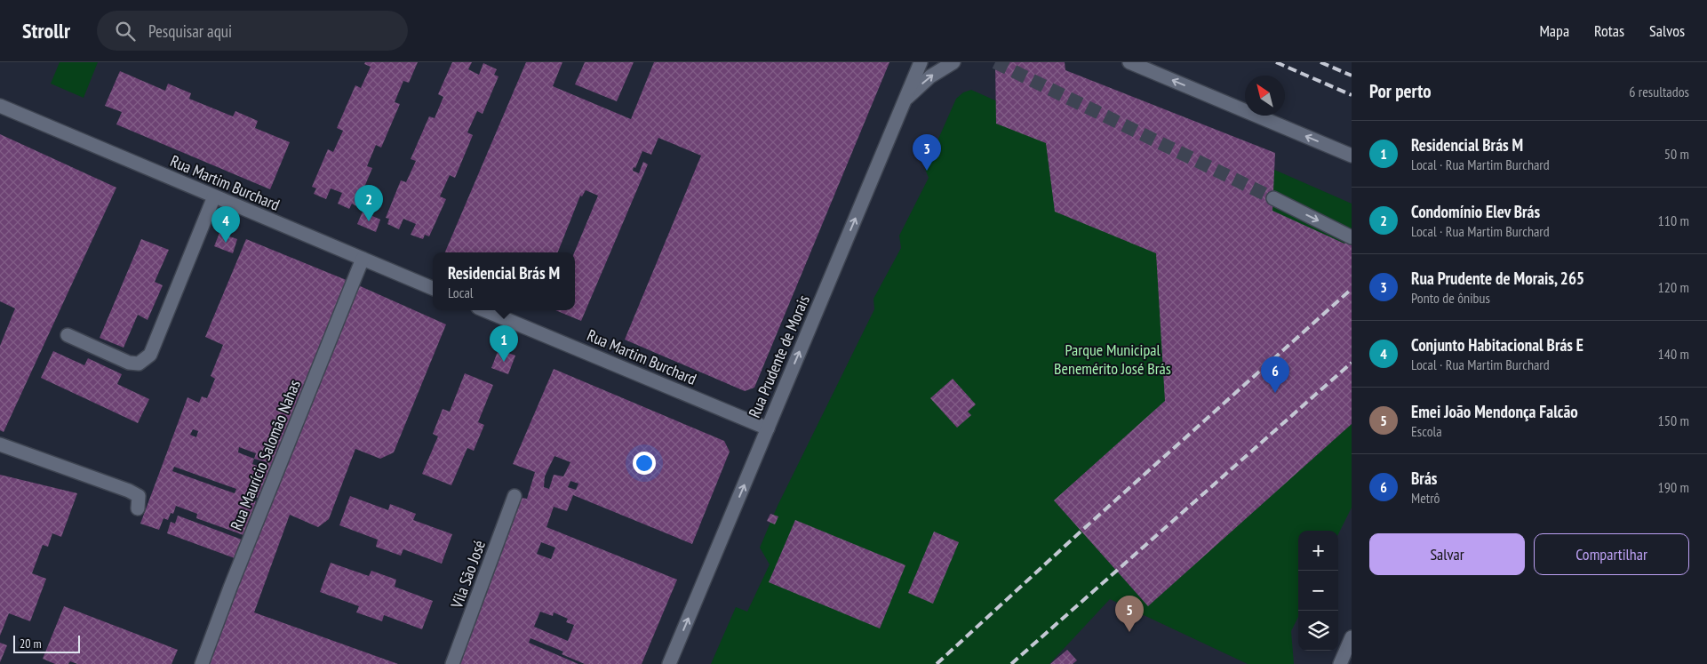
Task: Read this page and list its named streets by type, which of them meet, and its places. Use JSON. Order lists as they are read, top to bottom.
{
  "streets": {
    "street": [
      "Rua Martim Burchard",
      "Rua Prudente de Morais",
      "Rua Maurício Salomão Nahas",
      "Vila São José"
    ]
  },
  "crossings": [
    ["Rua Martim Burchard", "Rua Prudente de Morais"],
    ["Rua Martim Burchard", "Rua Maurício Salomão Nahas"]
  ],
  "one_way": ["Rua Prudente de Morais"],
  "parks": ["Parque Municipal Benemérito José Brás"],
  "scale_bar": "20 m",
  "north": "top left",
  "page": {
    "header": "Strollr",
    "search": "Pesquisar aqui",
    "nav": ["Mapa", "Rotas", "Salvos"],
    "heading": ["Por perto", "6 resultados"],
    "list": [
      {
        "mark": "1",
        "name": "Residencial Brás M",
        "note": "Local · Rua Martim Burchard",
        "value": "50 m"
      },
      {
        "mark": "2",
        "name": "Condomínio Elev Brás",
        "note": "Local · Rua Martim Burchard",
        "value": "110 m"
      },
      {
        "mark": "3",
        "name": "Rua Prudente de Morais, 265",
        "note": "Ponto de ônibus",
        "value": "120 m"
      },
      {
        "mark": "4",
        "name": "Conjunto Habitacional Brás E",
        "note": "Local · Rua Martim Burchard",
        "value": "140 m"
      },
      {
        "mark": "5",
        "name": "Emei João Mendonça Falcão",
        "note": "Escola",
        "value": "150 m"
      },
      {
        "mark": "6",
        "name": "Brás",
        "note": "Metrô",
        "value": "190 m"
      }
    ],
    "pins": [
      "3",
      "2",
      "4",
      "1",
      "6",
      "5"
    ],
    "popup": ["Residencial Brás M", "Local"],
    "buttons": ["Salvar", "Compartilhar"],
    "map_buttons": ["+", "−"],
    "scale": "20 m"
  }
}
